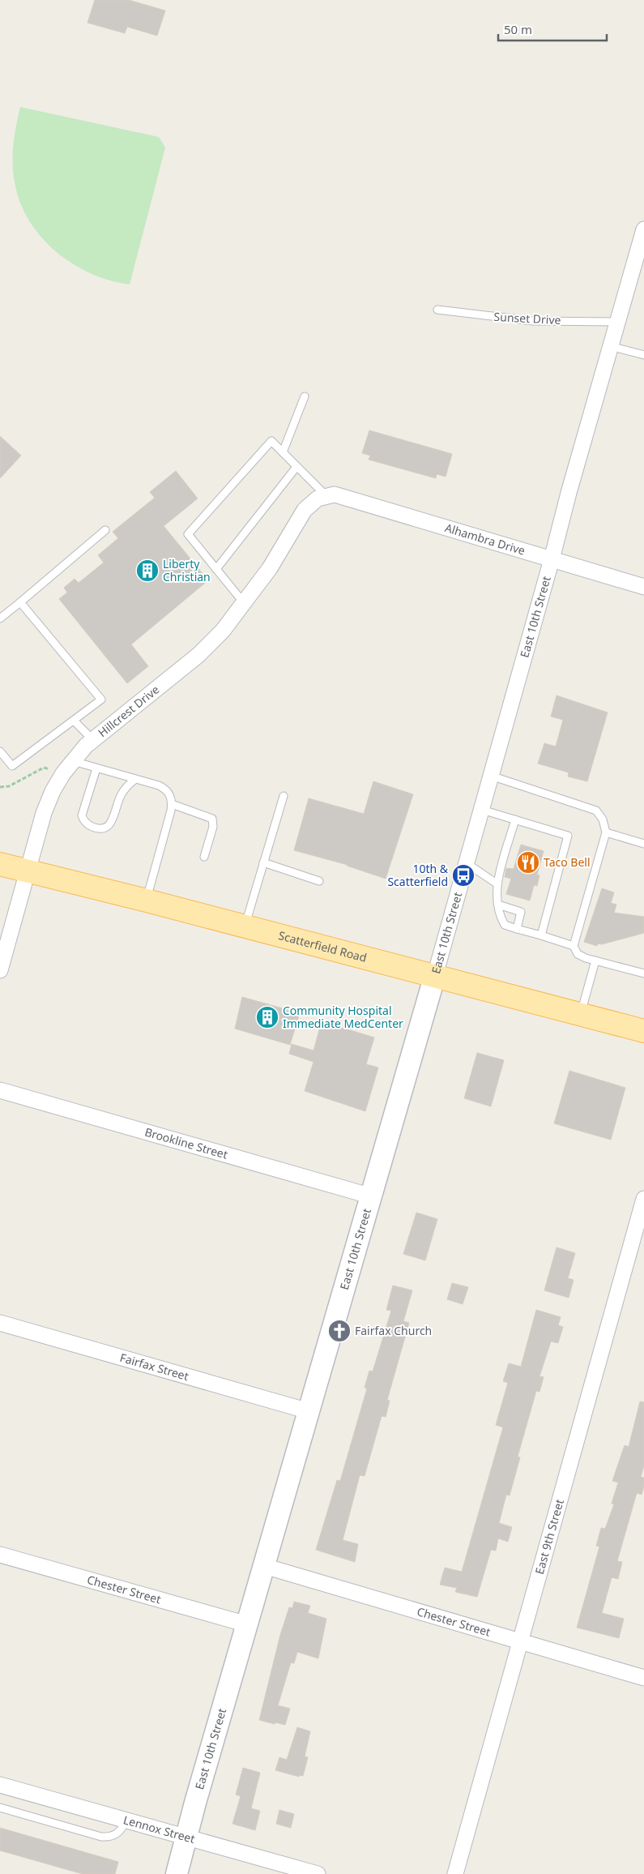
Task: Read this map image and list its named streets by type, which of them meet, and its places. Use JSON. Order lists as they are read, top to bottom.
{
  "streets": {
    "main road": ["Scatterfield Road"],
    "street": [
      "Alhambra Drive",
      "East 10th Street",
      "Hillcrest Drive",
      "Brookline Street",
      "Fairfax Street",
      "East 9th Street",
      "Chester Street",
      "Lennox Street"
    ],
    "lane": ["Sunset Drive"]
  },
  "crossings": [
    ["Sunset Drive", "East 10th Street"],
    ["Alhambra Drive", "East 10th Street"],
    ["Alhambra Drive", "Hillcrest Drive"],
    ["East 10th Street", "Scatterfield Road"],
    ["East 10th Street", "Brookline Street"],
    ["East 10th Street", "Fairfax Street"],
    ["East 10th Street", "Chester Street"],
    ["East 10th Street", "Lennox Street"],
    ["Hillcrest Drive", "Scatterfield Road"],
    ["East 9th Street", "Chester Street"]
  ],
  "places": {
    "building": ["Liberty Christian", "Community Hospital Immediate MedCenter"],
    "restaurant": ["Taco Bell"],
    "bus stop": ["10th & Scatterfield"],
    "church": ["Fairfax Church"]
  },
  "scale_bar": "50 m"
}
